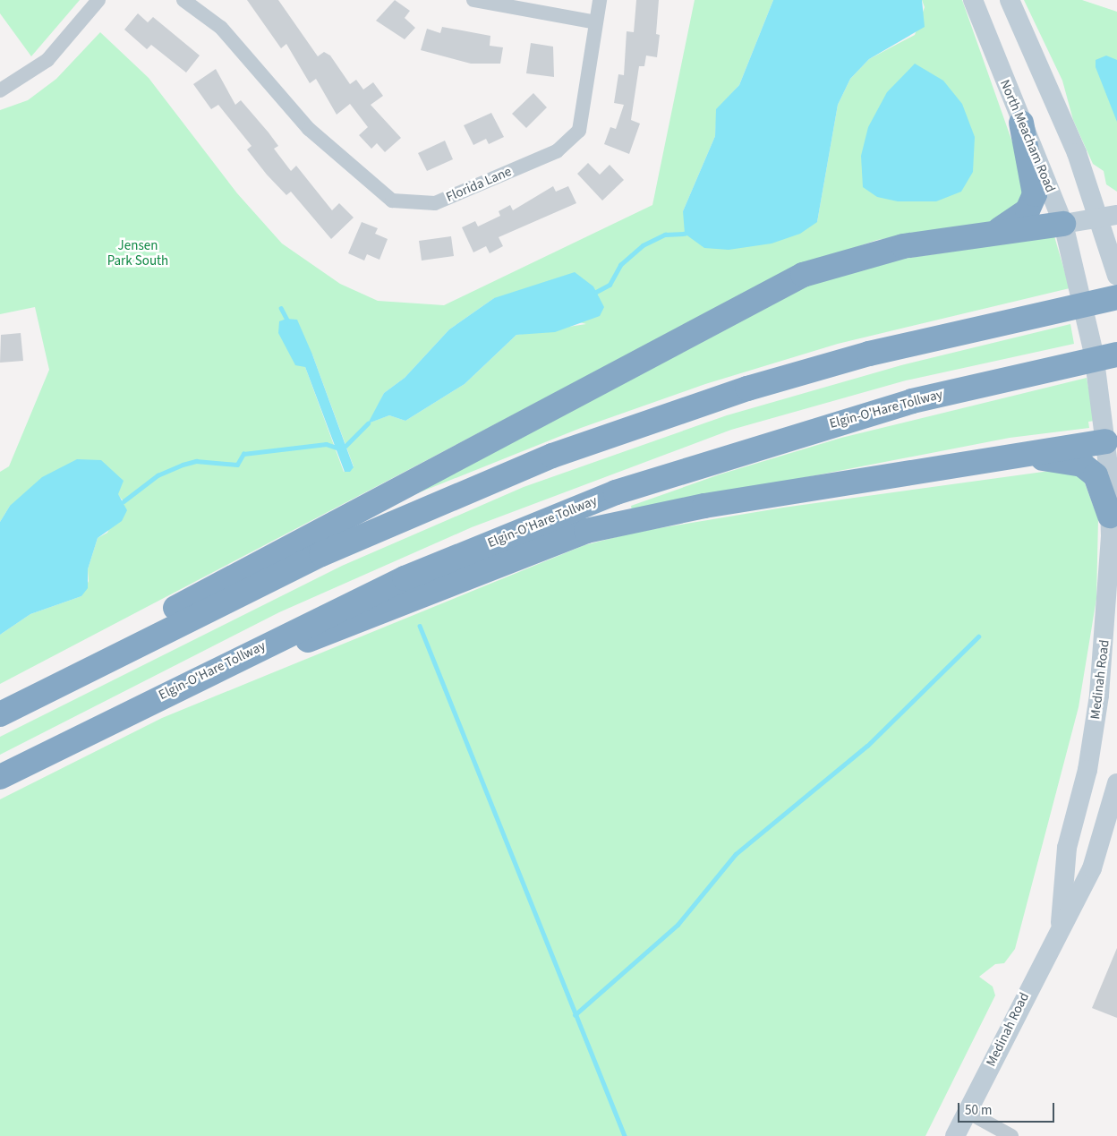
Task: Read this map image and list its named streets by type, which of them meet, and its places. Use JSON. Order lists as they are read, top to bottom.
{
  "streets": {
    "highway": ["Elgin-O'Hare Tollway"],
    "main road": ["North Meacham Road", "Medinah Road"],
    "street": ["Florida Lane"]
  },
  "crossings": [
    ["North Meacham Road", "Medinah Road"]
  ],
  "parks": ["Jensen Park South"],
  "scale_bar": "50 m"
}
